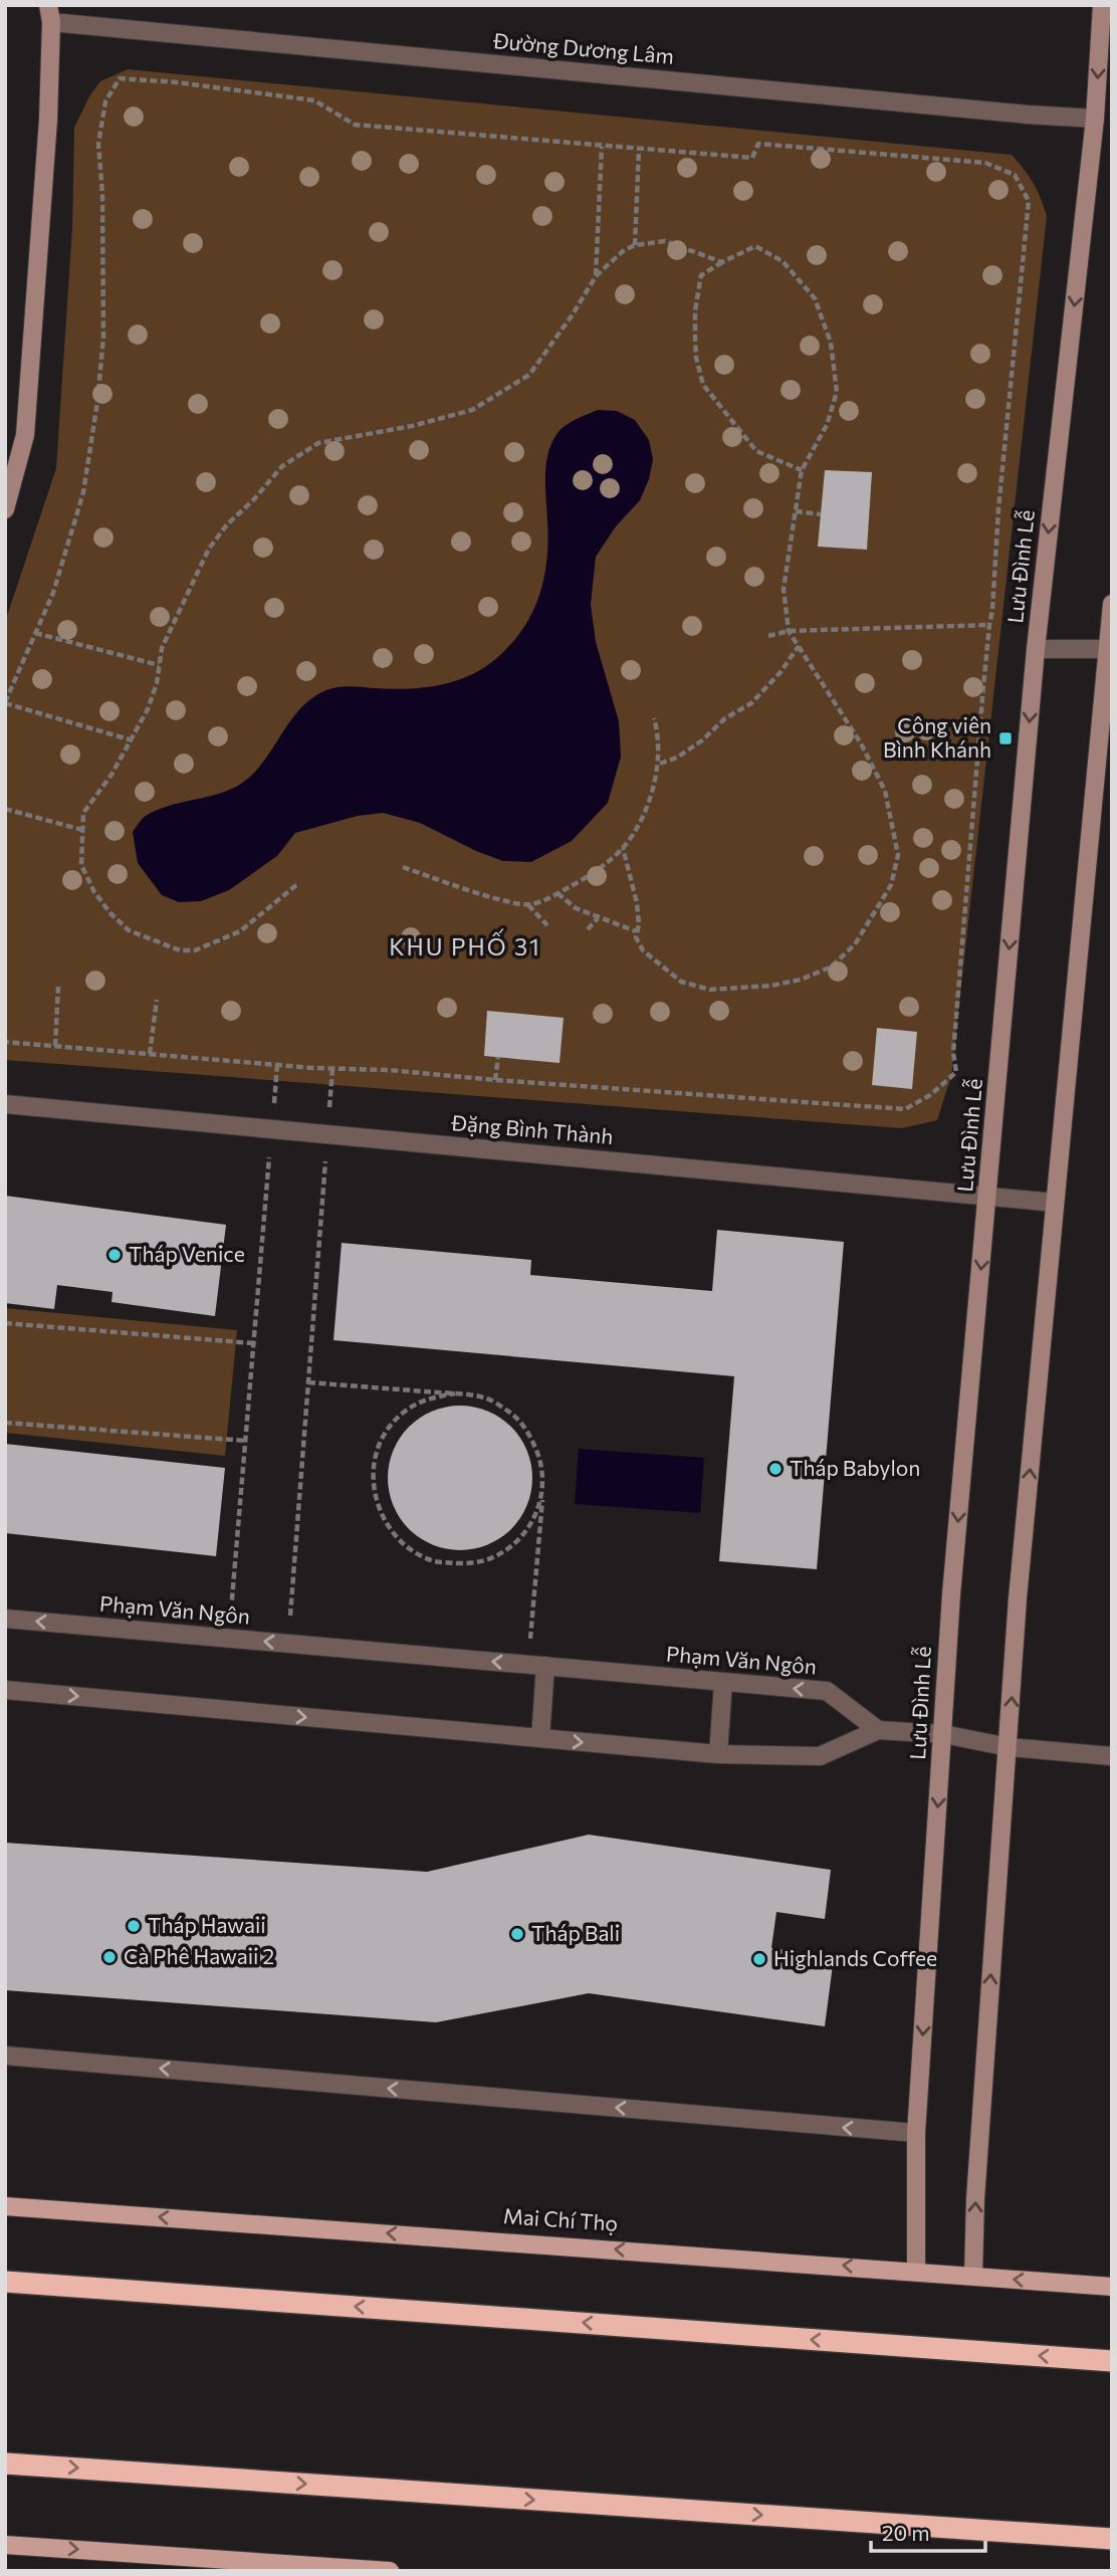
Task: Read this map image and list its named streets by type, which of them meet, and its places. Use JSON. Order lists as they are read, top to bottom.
{
  "streets": {
    "main road": ["Mai Chí Thọ"],
    "street": [
      "Đường Dương Lâm",
      "Lưu Đình Lễ",
      "Đặng Bình Thành",
      "Phạm Văn Ngôn"
    ]
  },
  "crossings": [
    ["Đường Dương Lâm", "Lưu Đình Lễ"],
    ["Lưu Đình Lễ", "Đặng Bình Thành"],
    ["Lưu Đình Lễ", "Mai Chí Thọ"]
  ],
  "one_way": ["Mai Chí Thọ"],
  "districts": ["KHU PHỐ 31"],
  "places": {
    "transit": ["Công viên Bình Khánh"],
    "other": [
      "Tháp Venice",
      "Tháp Babylon",
      "Tháp Hawaii",
      "Tháp Bali",
      "Cà Phê Hawaii 2",
      "Highlands Coffee"
    ]
  },
  "scale_bar": "20 m"
}
